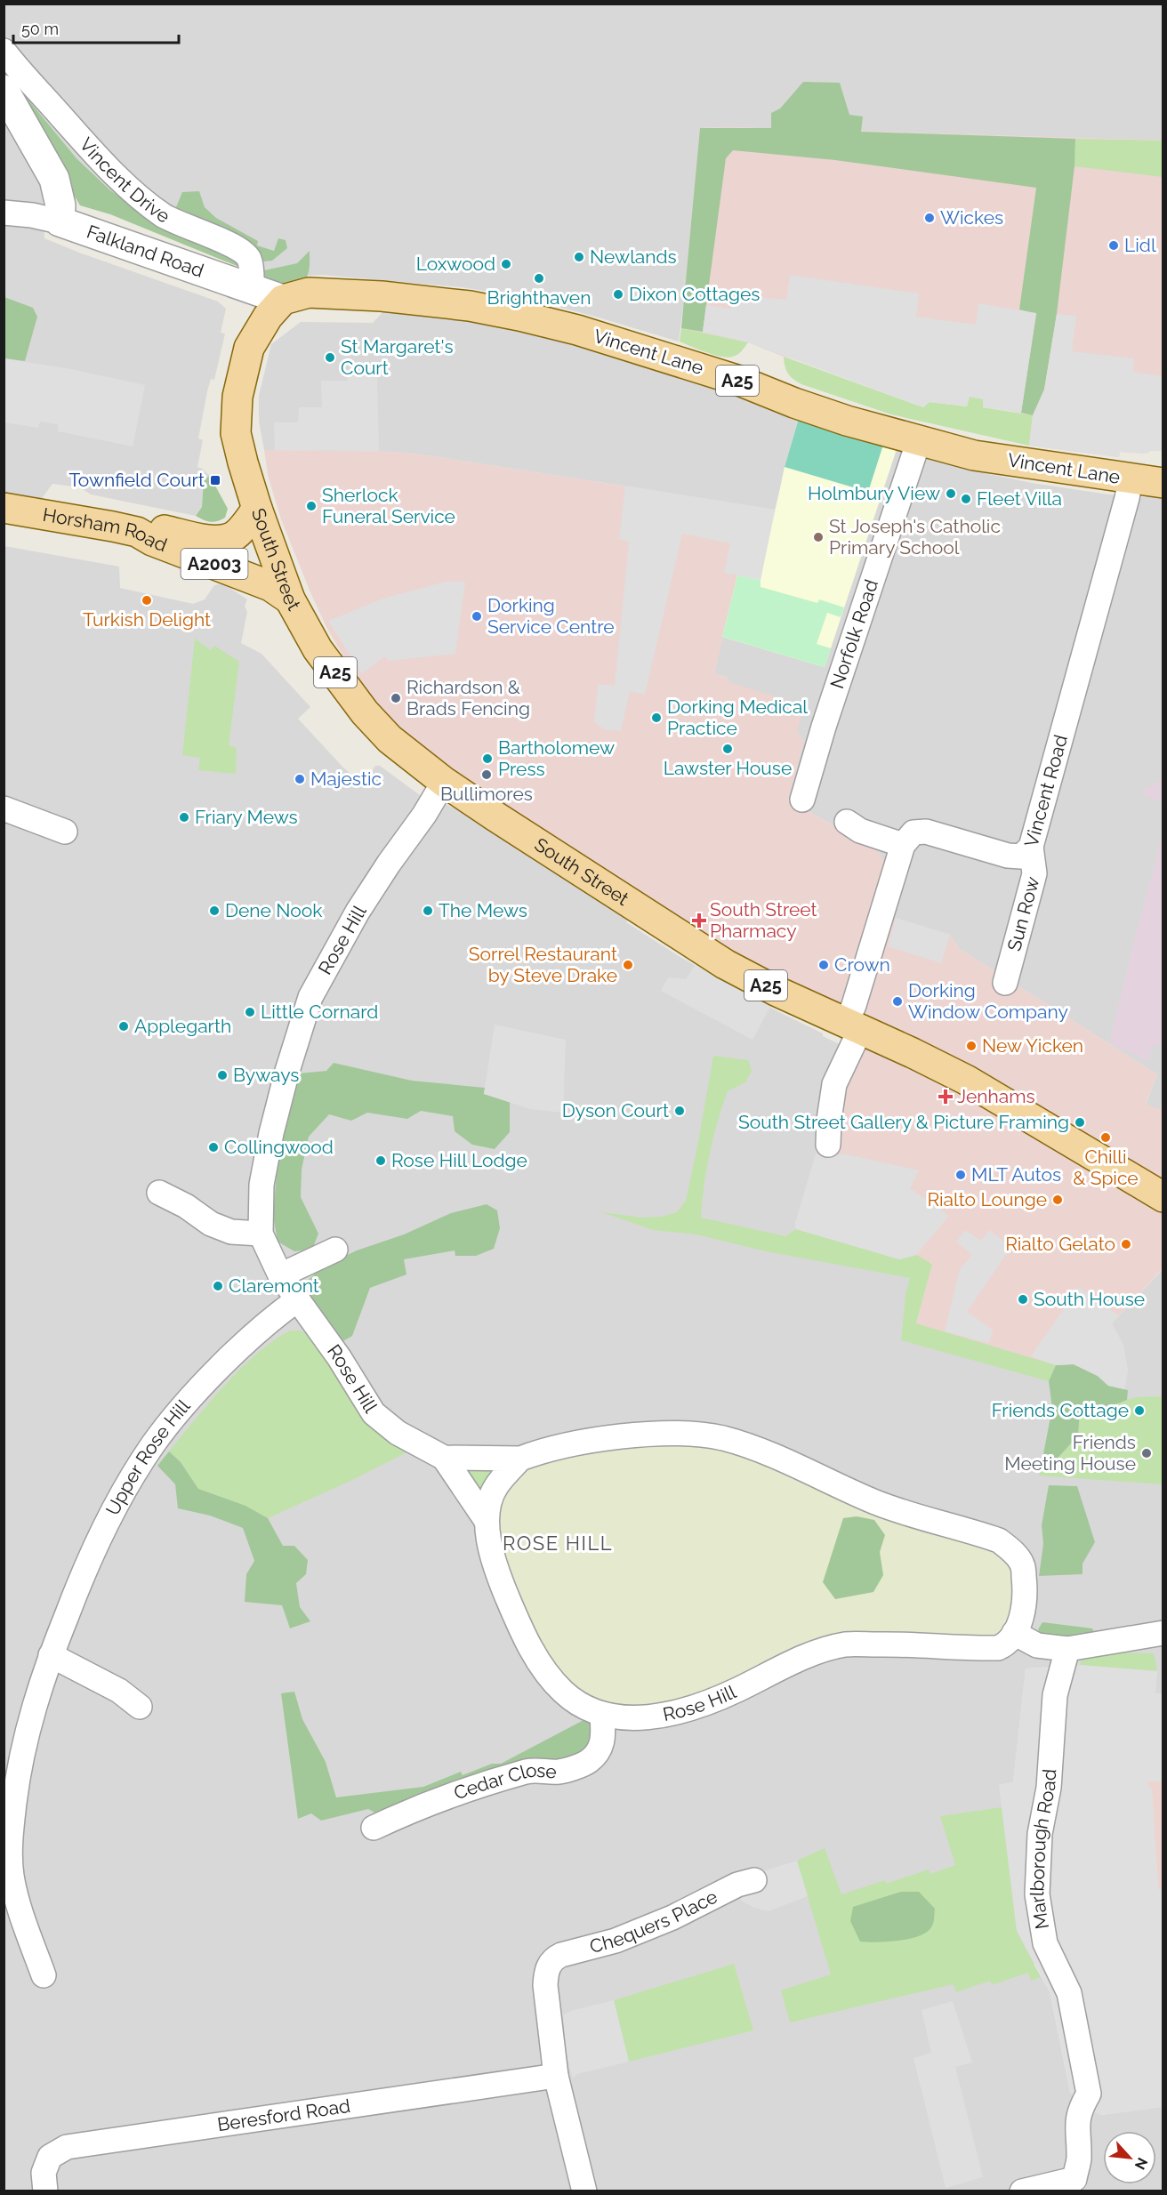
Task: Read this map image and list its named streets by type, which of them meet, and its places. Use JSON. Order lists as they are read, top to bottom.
{
  "streets": {
    "main road": [
      "Vincent Lane",
      "A25",
      "Horsham Road",
      "South Street",
      "A2003"
    ],
    "street": [
      "Vincent Drive",
      "Falkland Road",
      "Norfolk Road",
      "Vincent Road",
      "Sun Row",
      "Rose Hill",
      "Upper Rose Hill",
      "Cedar Close",
      "Marlborough Road",
      "Chequers Place",
      "Beresford Road"
    ]
  },
  "crossings": [
    ["Vincent Drive", "Falkland Road"],
    ["Vincent Drive", "South Street"],
    ["Falkland Road", "Vincent Lane"],
    ["Falkland Road", "South Street"],
    ["Vincent Lane", "South Street"],
    ["Vincent Lane", "Norfolk Road"],
    ["Vincent Lane", "Vincent Road"],
    ["Horsham Road", "South Street"],
    ["Horsham Road", "A2003"],
    ["South Street", "A2003"],
    ["South Street", "Rose Hill"],
    ["Vincent Road", "Sun Row"],
    ["Rose Hill", "Upper Rose Hill"],
    ["Rose Hill", "Cedar Close"],
    ["Chequers Place", "Beresford Road"]
  ],
  "districts": ["ROSE HILL"],
  "places": {
    "other": [
      "Wickes",
      "Lidl",
      "Newlands",
      "Loxwood",
      "Brighthaven",
      "Dixon Cottages",
      "St Margaret's Court",
      "Holmbury View",
      "Fleet Villa",
      "Sherlock Funeral Service",
      "St Joseph's Catholic Primary School",
      "Turkish Delight",
      "Dorking Service Centre",
      "Richardson & Brads Fencing",
      "Dorking Medical Practice",
      "Lawster House",
      "Bartholomew Press",
      "Bullimores",
      "Majestic",
      "Friary Mews",
      "Dene Nook",
      "The Mews",
      "Sorrel Restaurant by Steve Drake",
      "Crown",
      "Dorking Window Company",
      "Little Cornard",
      "Applegarth",
      "New Yicken",
      "Byways",
      "Dyson Court",
      "South Street Gallery & Picture Framing",
      "Chilli & Spice",
      "Collingwood",
      "Rose Hill Lodge",
      "MLT Autos",
      "Rialto Lounge",
      "Rialto Gelato",
      "Claremont",
      "South House",
      "Friends Cottage",
      "Friends Meeting House"
    ],
    "transit": ["Townfield Court"],
    "health": ["South Street Pharmacy", "Jenhams"]
  },
  "scale_bar": "50 m",
  "north": "bottom right"
}
